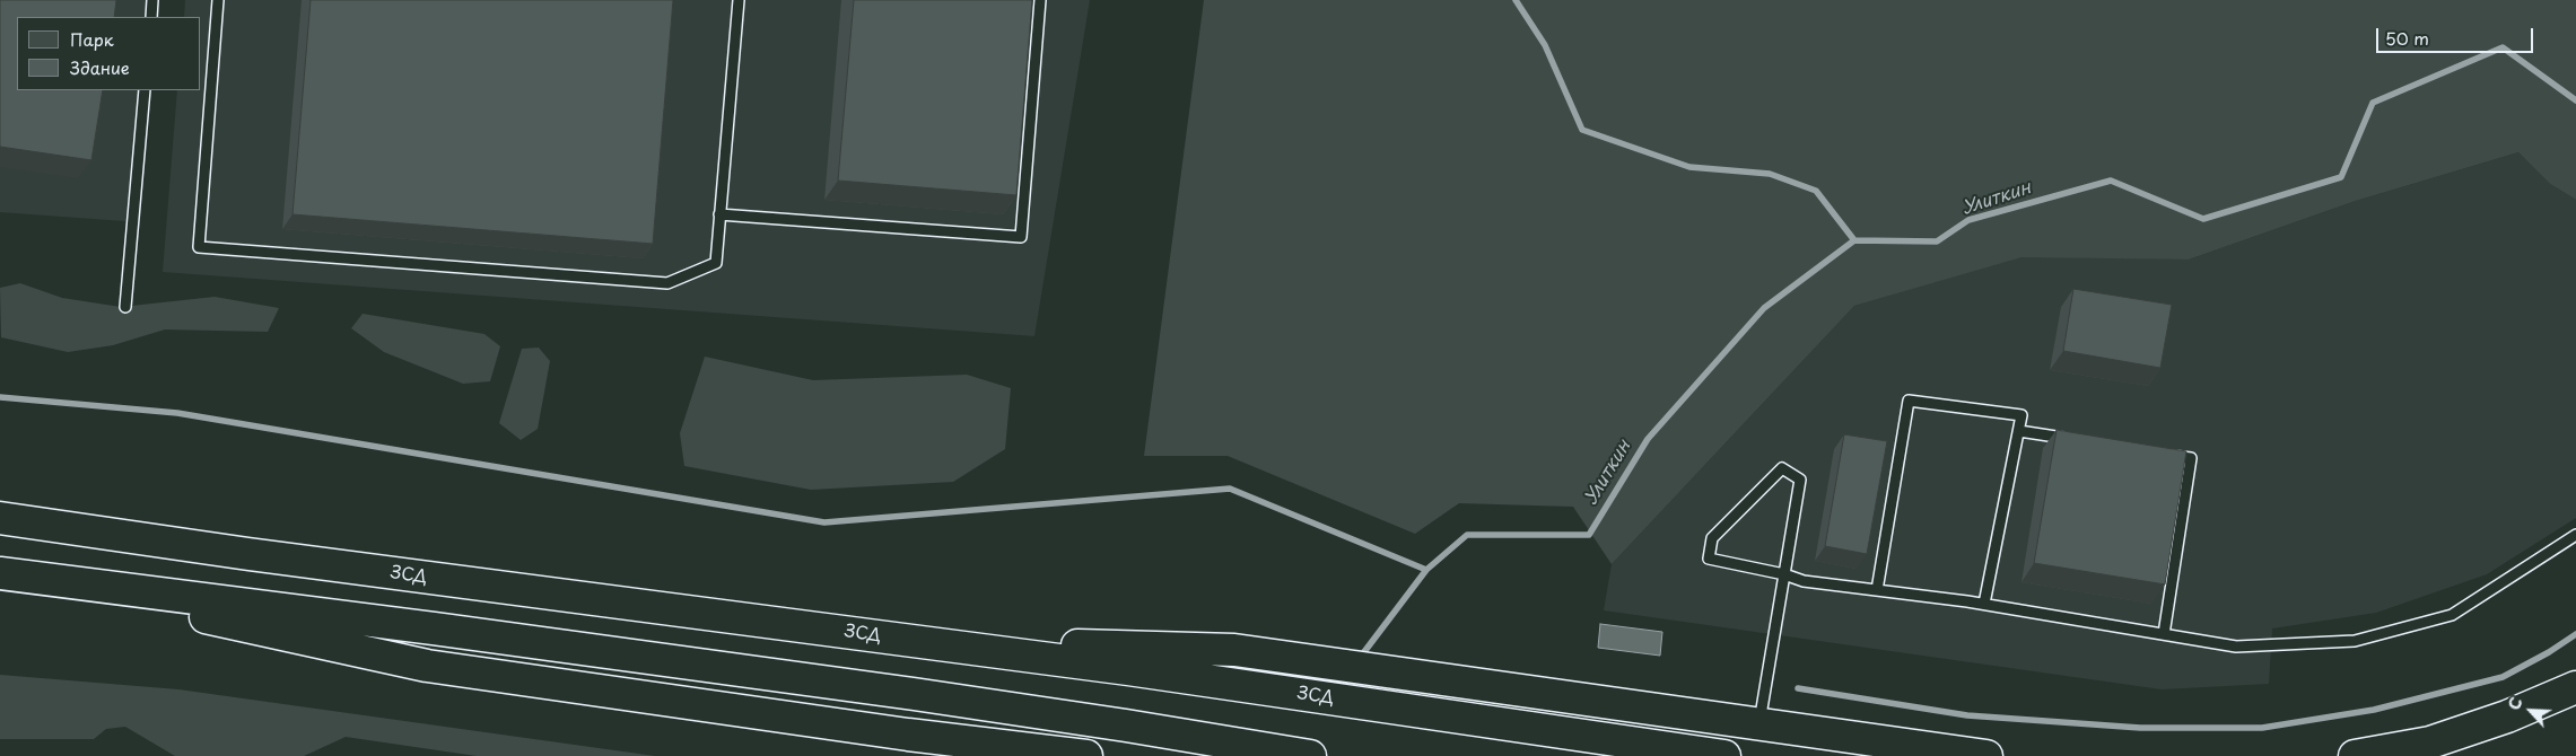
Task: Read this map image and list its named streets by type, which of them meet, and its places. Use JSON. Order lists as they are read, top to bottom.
{
  "streets": {
    "highway": ["ЗСД"]
  },
  "water": ["Улиткин"],
  "legend": ["Парк", "Здание"],
  "scale_bar": "50 m",
  "north": "top left"
}
